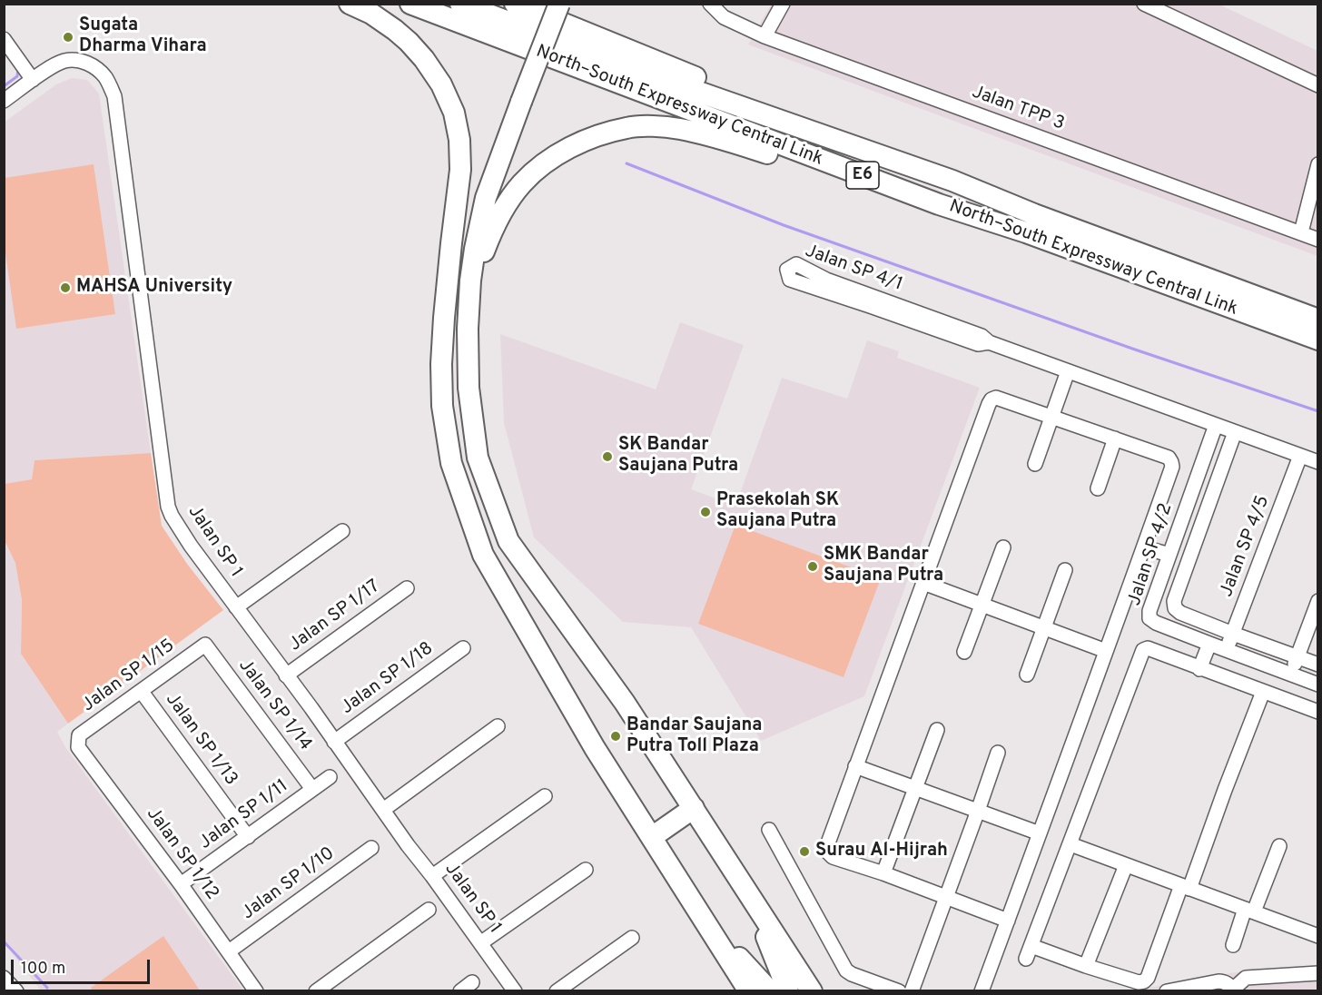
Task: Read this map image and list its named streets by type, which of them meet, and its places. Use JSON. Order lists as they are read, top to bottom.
{
  "streets": {
    "highway": ["North–South Expressway Central Link", "E6"],
    "street": [
      "Jalan TPP 3",
      "Jalan SP 4/1",
      "Jalan SP 1",
      "Jalan SP 4/5",
      "Jalan SP 4/2",
      "Jalan SP 1/17",
      "Jalan SP 1/15",
      "Jalan SP 1/18",
      "Jalan SP 1/14",
      "Jalan SP 1/13",
      "Jalan SP 1/11",
      "Jalan SP 1/12",
      "Jalan SP 1/10"
    ]
  },
  "crossings": [
    ["Jalan SP 4/1", "Jalan SP 4/5"],
    ["Jalan SP 4/1", "Jalan SP 4/2"],
    ["Jalan SP 1", "Jalan SP 1/17"],
    ["Jalan SP 1", "Jalan SP 1/18"],
    ["Jalan SP 4/5", "Jalan SP 4/2"],
    ["Jalan SP 1/15", "Jalan SP 1/14"],
    ["Jalan SP 1/15", "Jalan SP 1/13"],
    ["Jalan SP 1/15", "Jalan SP 1/12"],
    ["Jalan SP 1/14", "Jalan SP 1/11"],
    ["Jalan SP 1/13", "Jalan SP 1/11"],
    ["Jalan SP 1/11", "Jalan SP 1/12"],
    ["Jalan SP 1/12", "Jalan SP 1/10"]
  ],
  "places": [
    "Sugata Dharma Vihara",
    "MAHSA University",
    "SK Bandar Saujana Putra",
    "Prasekolah SK Saujana Putra",
    "SMK Bandar Saujana Putra",
    "Bandar Saujana Putra Toll Plaza",
    "Surau Al-Hijrah"
  ],
  "scale_bar": "100 m"
}
